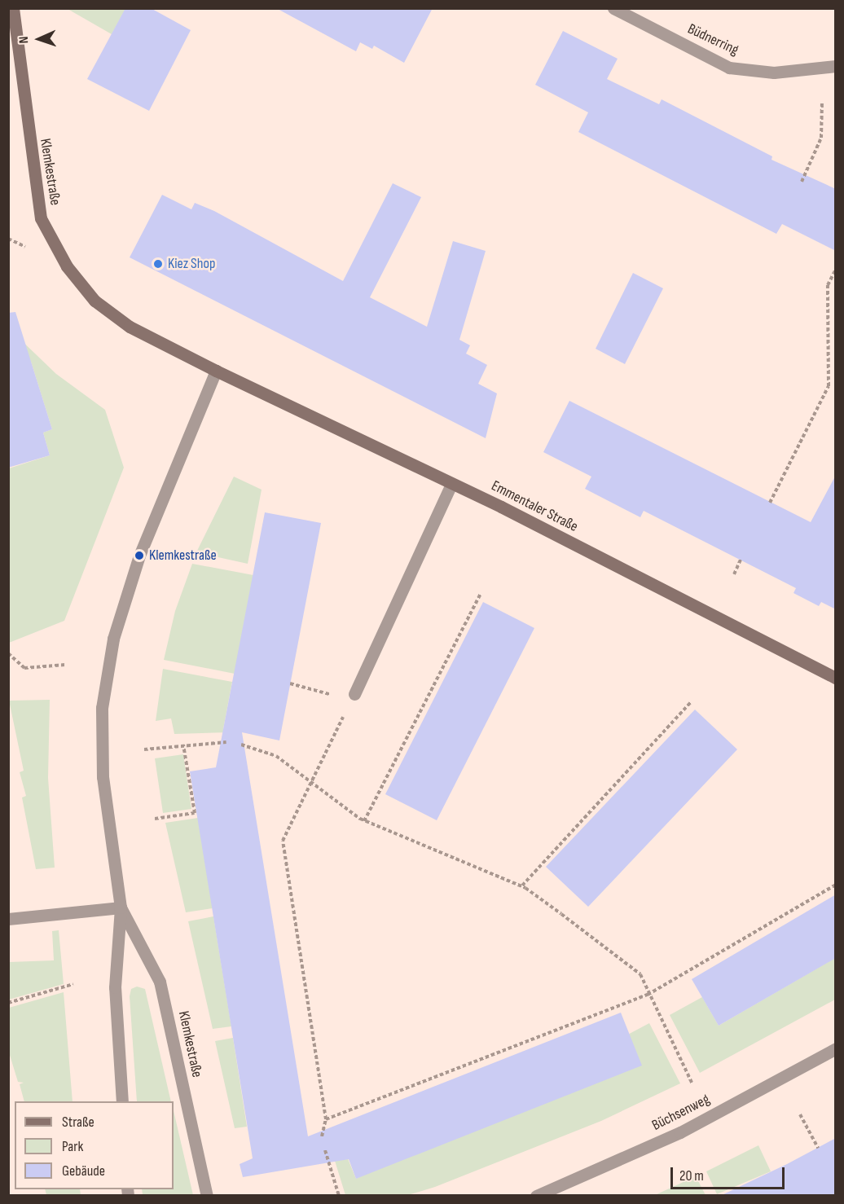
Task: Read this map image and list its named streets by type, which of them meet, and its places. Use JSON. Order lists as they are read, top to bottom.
{
  "streets": {
    "street": [
      "Büdnerring",
      "Klemkestraße",
      "Emmentaler Straße",
      "Büchsenweg"
    ]
  },
  "crossings": [
    ["Klemkestraße", "Emmentaler Straße"]
  ],
  "places": ["Kiez Shop", "Klemkestraße"],
  "legend": ["Straße", "Park", "Gebäude"],
  "scale_bar": "20 m",
  "north": "left"
}
